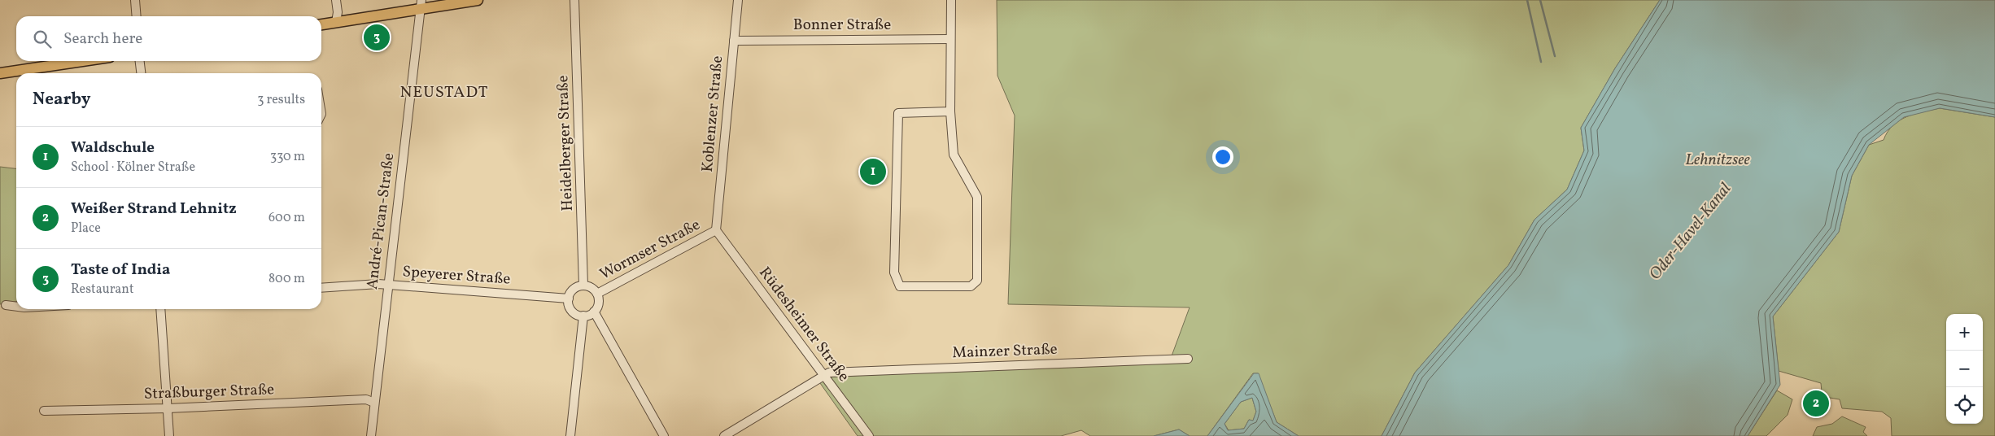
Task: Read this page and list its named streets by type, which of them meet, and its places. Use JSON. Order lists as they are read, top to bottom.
{
  "streets": {
    "street": [
      "Bonner Straße",
      "Koblenzer Straße",
      "Heidelberger Straße",
      "André-Pican-Straße",
      "Wormser Straße",
      "Speyerer Straße",
      "Rüdesheimer Straße",
      "Mainzer Straße",
      "Straßburger Straße"
    ]
  },
  "crossings": [
    ["Bonner Straße", "Koblenzer Straße"],
    ["Koblenzer Straße", "Wormser Straße"],
    ["Koblenzer Straße", "Rüdesheimer Straße"],
    ["Heidelberger Straße", "Wormser Straße"],
    ["Heidelberger Straße", "Speyerer Straße"],
    ["André-Pican-Straße", "Speyerer Straße"],
    ["André-Pican-Straße", "Straßburger Straße"],
    ["Wormser Straße", "Speyerer Straße"],
    ["Wormser Straße", "Rüdesheimer Straße"],
    ["Rüdesheimer Straße", "Mainzer Straße"]
  ],
  "districts": ["NEUSTADT"],
  "water": ["Lehnitzsee", "Oder-Havel-Kanal"],
  "page": {
    "search": "Search here",
    "pins": ["3", "1", "2"],
    "heading": ["Nearby", "3 results"],
    "list": [
      {
        "mark": "1",
        "name": "Waldschule",
        "note": "School · Kölner Straße",
        "value": "330 m"
      },
      {
        "mark": "2",
        "name": "Weißer Strand Lehnitz",
        "note": "Place",
        "value": "600 m"
      },
      {
        "mark": "3",
        "name": "Taste of India",
        "note": "Restaurant",
        "value": "800 m"
      }
    ],
    "map_buttons": ["+", "−"]
  }
}
